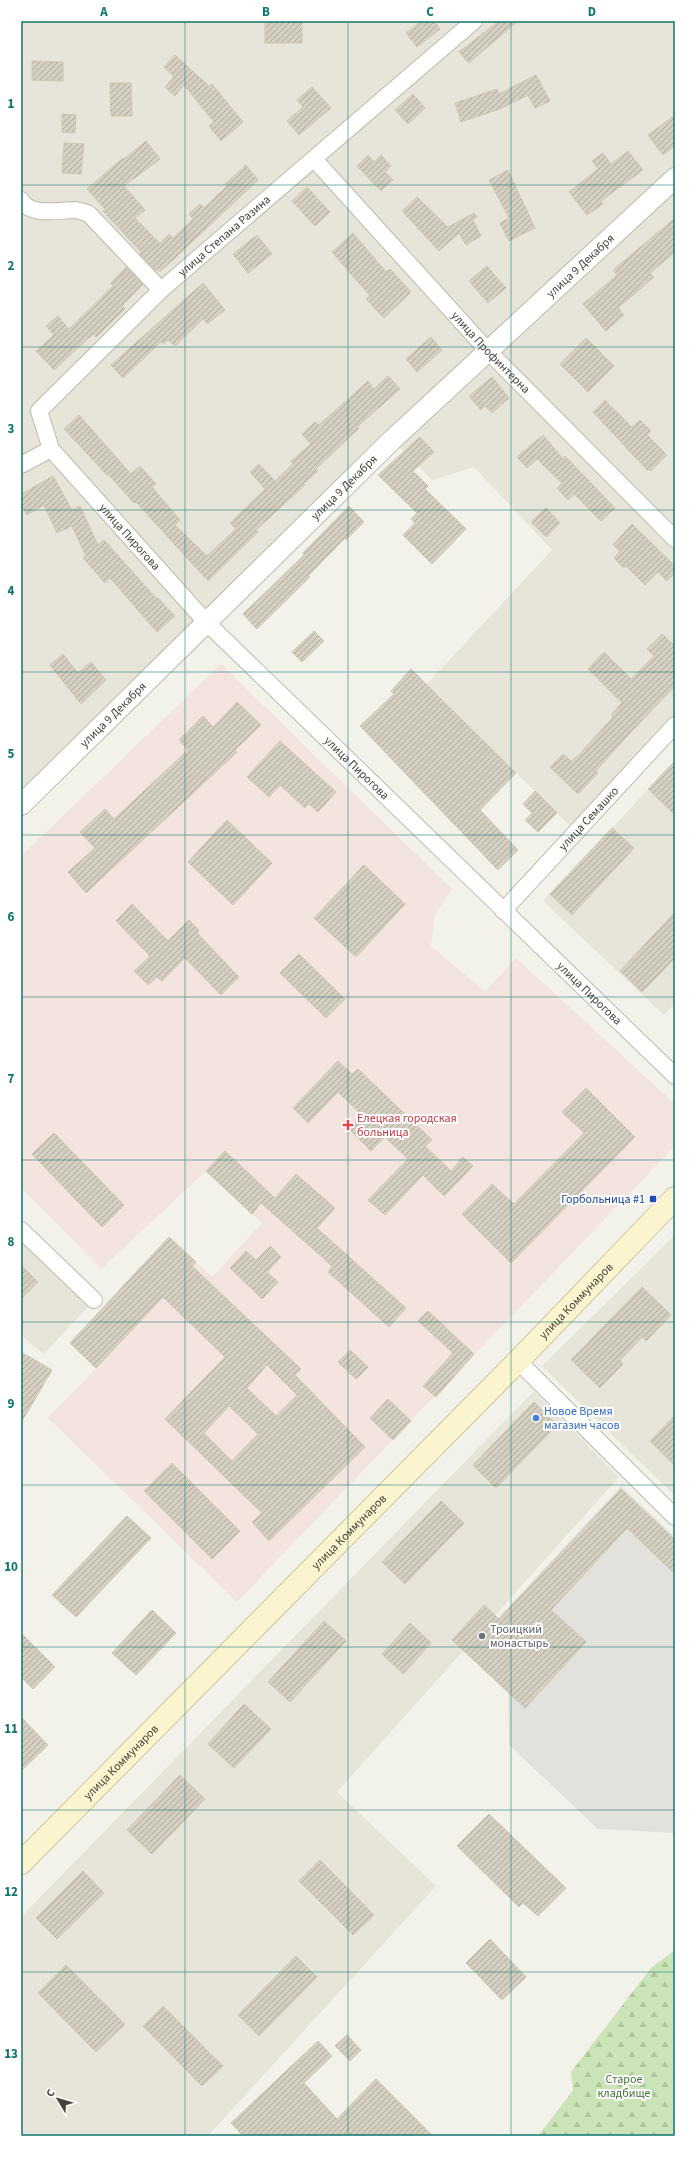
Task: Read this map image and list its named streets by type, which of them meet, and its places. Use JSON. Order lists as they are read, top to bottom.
{
  "streets": {
    "main road": ["улица Коммунаров"],
    "street": [
      "улица Степана Разина",
      "улица 9 Декабря",
      "улица Профинтерна",
      "улица Пирогова",
      "улица Семашко"
    ]
  },
  "crossings": [
    ["улица Степана Разина", "улица Профинтерна"],
    ["улица Степана Разина", "улица Пирогова"],
    ["улица 9 Декабря", "улица Профинтерна"],
    ["улица 9 Декабря", "улица Пирогова"],
    ["улица Пирогова", "улица Семашко"]
  ],
  "parks": ["Старое кладбище"],
  "places": {
    "health": ["Елецкая городская больница"],
    "transit": ["Горбольница #1"],
    "other": ["Новое Время магазин часов", "Троицкий монастырь"]
  },
  "north": "top left",
  "grid": {
    "columns": [
      "A",
      "B",
      "C",
      "D"
    ],
    "rows": [
      "1",
      "2",
      "3",
      "4",
      "5",
      "6",
      "7",
      "8",
      "9",
      "10",
      "11",
      "12",
      "13"
    ]
  }
}
